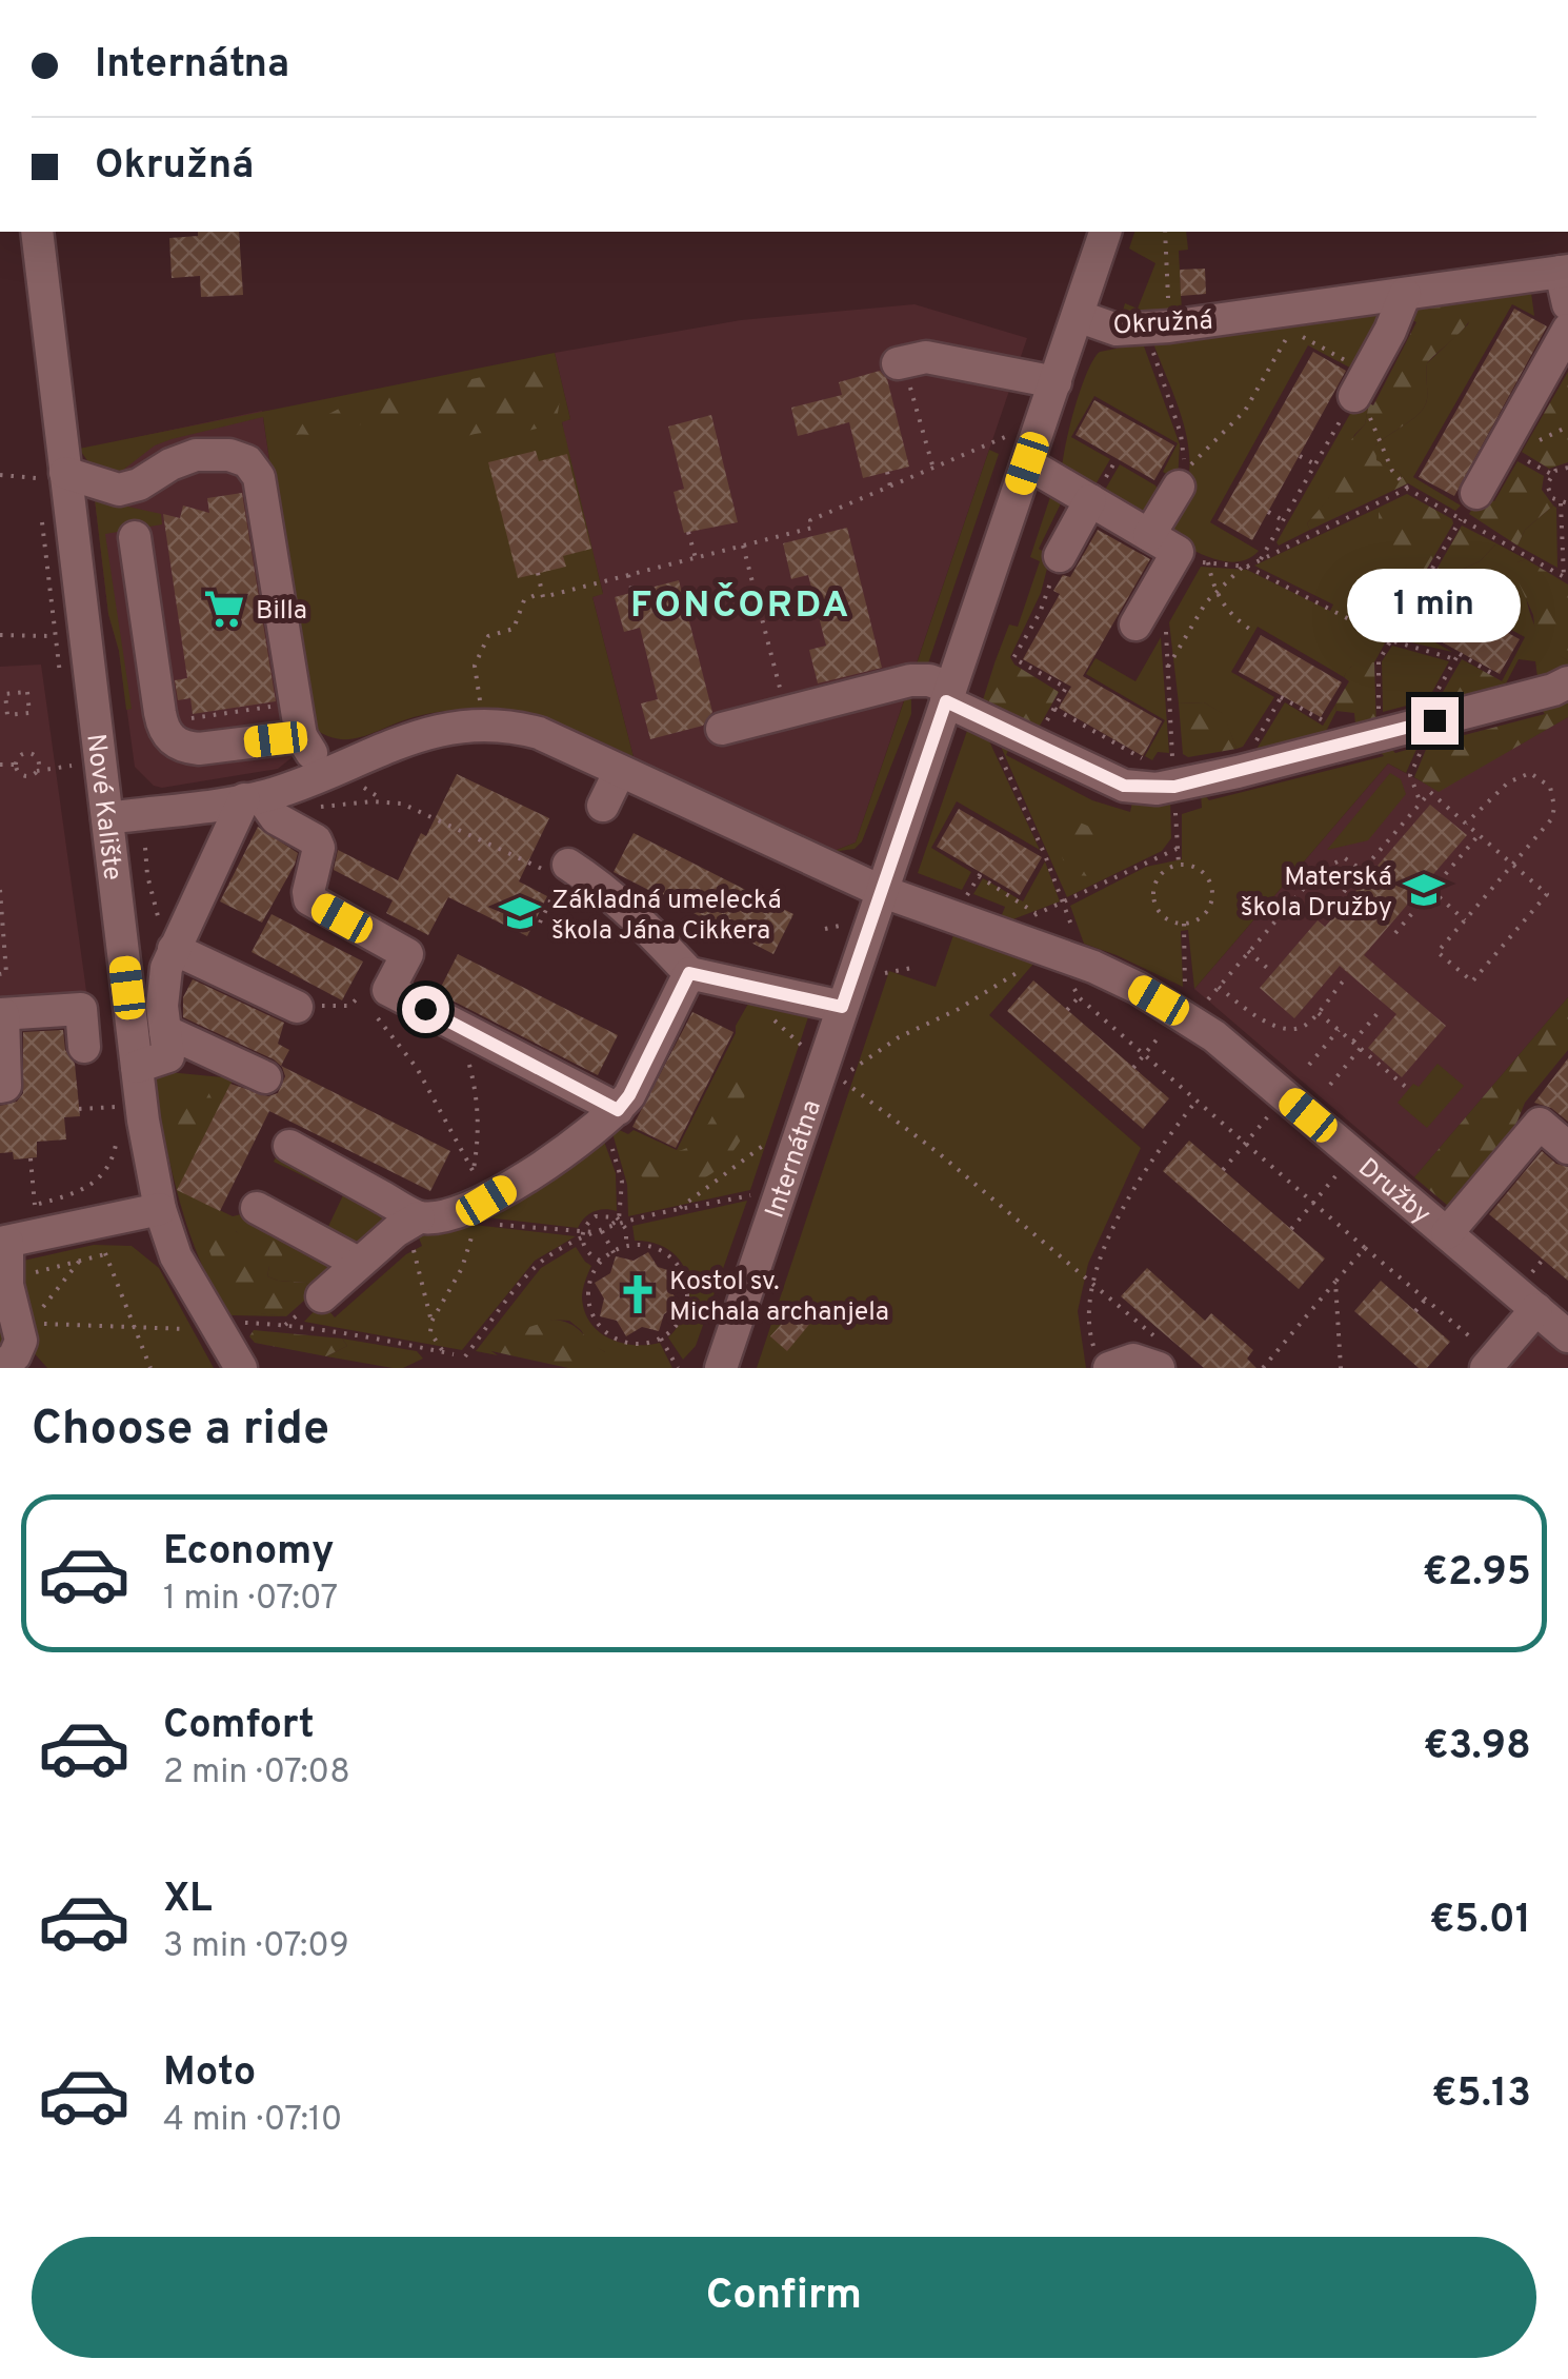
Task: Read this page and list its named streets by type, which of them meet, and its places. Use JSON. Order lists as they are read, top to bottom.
{
  "streets": {
    "street": [
      "Okružná",
      "Nové Kalište",
      "Internátna",
      "Družby"
    ]
  },
  "crossings": [
    ["Okružná", "Internátna"],
    ["Okružná", "Družby"],
    ["Nové Kalište", "Družby"],
    ["Internátna", "Družby"]
  ],
  "districts": ["FONČORDA"],
  "places": {
    "supermarket": ["Billa"],
    "school or university": ["Materská škola Družby", "Základná umelecká škola Jána Cikkera"],
    "church": ["Kostol sv. Michala archanjela"]
  },
  "page": {
    "banner": ["Internátna", "Okružná"],
    "bubble": "1 min",
    "heading": "Choose a ride",
    "list": [
      {
        "name": "Economy",
        "note": "1 min · 07:07",
        "value": "€2.95"
      },
      {
        "name": "Comfort",
        "note": "2 min · 07:08",
        "value": "€3.98"
      },
      {
        "name": "XL",
        "note": "3 min · 07:09",
        "value": "€5.01"
      },
      {
        "name": "Moto",
        "note": "4 min · 07:10",
        "value": "€5.13"
      }
    ],
    "buttons": "Confirm"
  }
}
